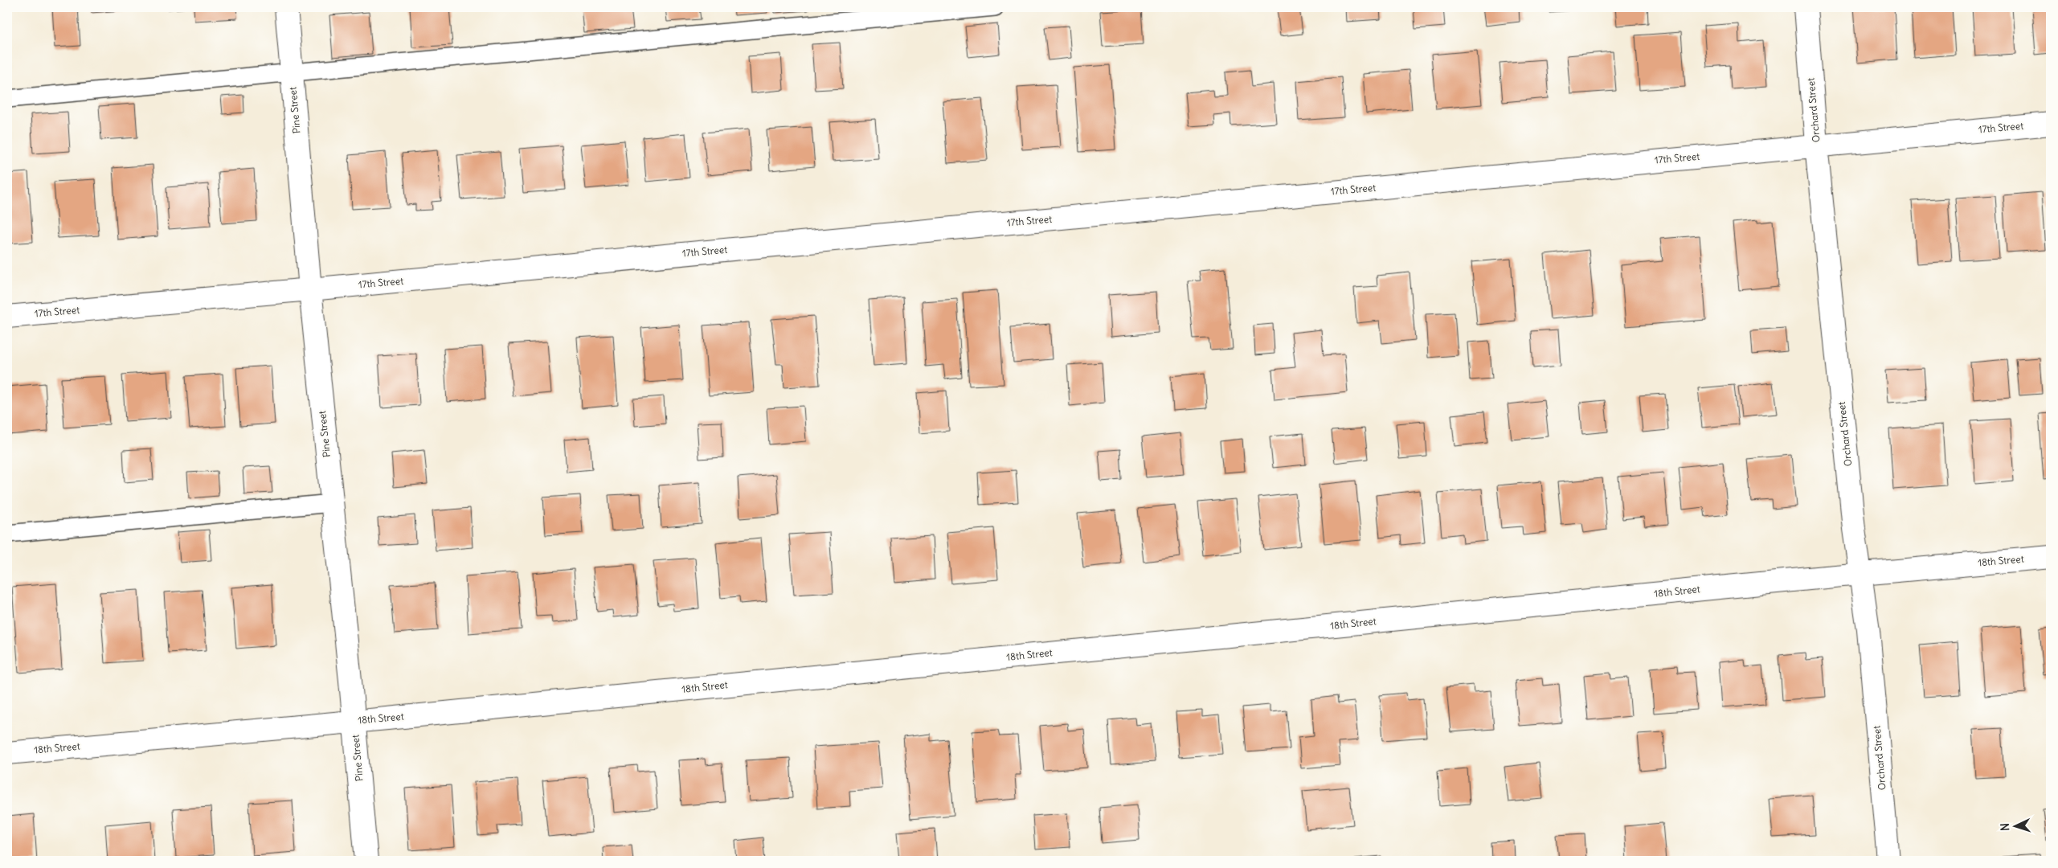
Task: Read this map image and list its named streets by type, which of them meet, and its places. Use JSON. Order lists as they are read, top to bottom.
{
  "streets": {
    "street": [
      "Pine Street",
      "Orchard Street",
      "17th Street",
      "18th Street"
    ]
  },
  "crossings": [
    ["Pine Street", "17th Street"],
    ["Pine Street", "18th Street"],
    ["Orchard Street", "17th Street"],
    ["Orchard Street", "18th Street"]
  ],
  "north": "left"
}
